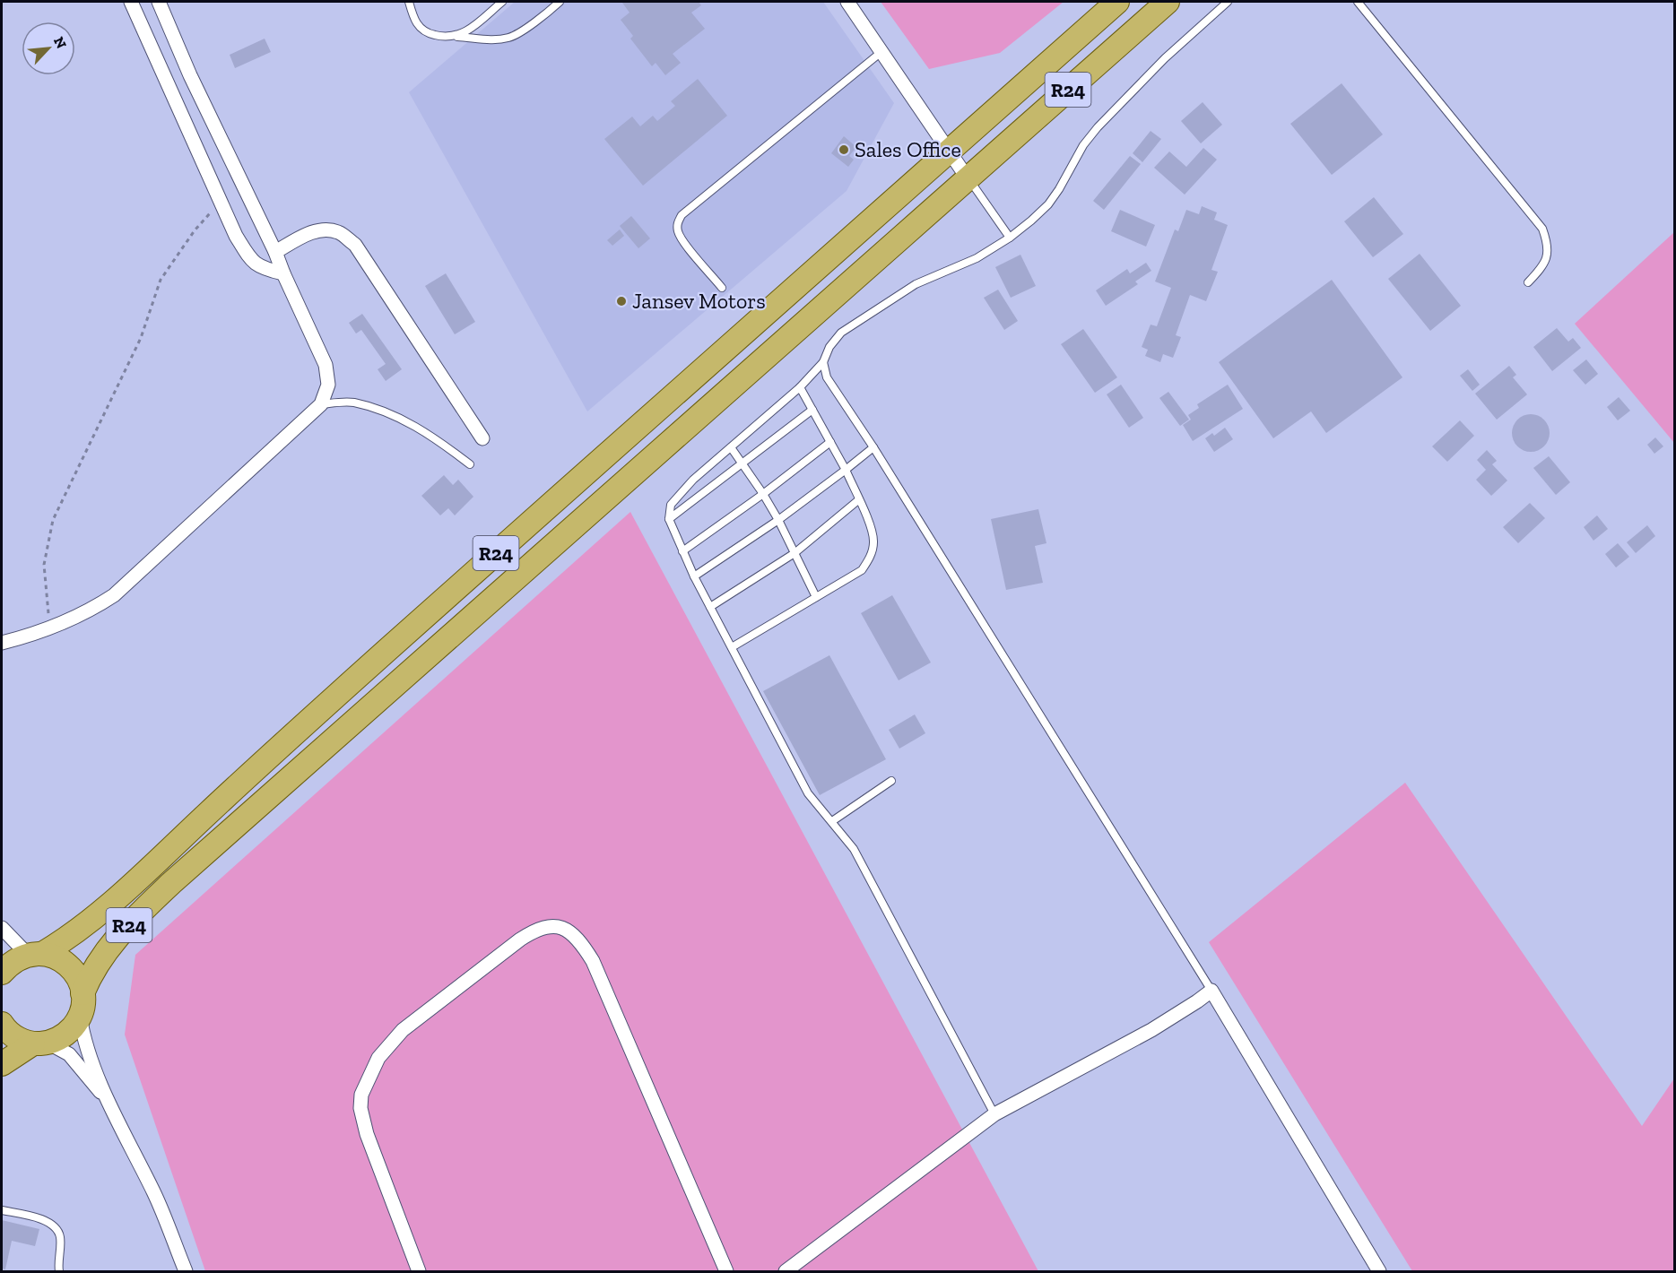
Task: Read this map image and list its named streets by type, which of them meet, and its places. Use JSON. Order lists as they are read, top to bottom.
{
  "streets": {
    "main road": ["R24"]
  },
  "places": ["Sales Office", "Jansev Motors"],
  "north": "top right"
}
